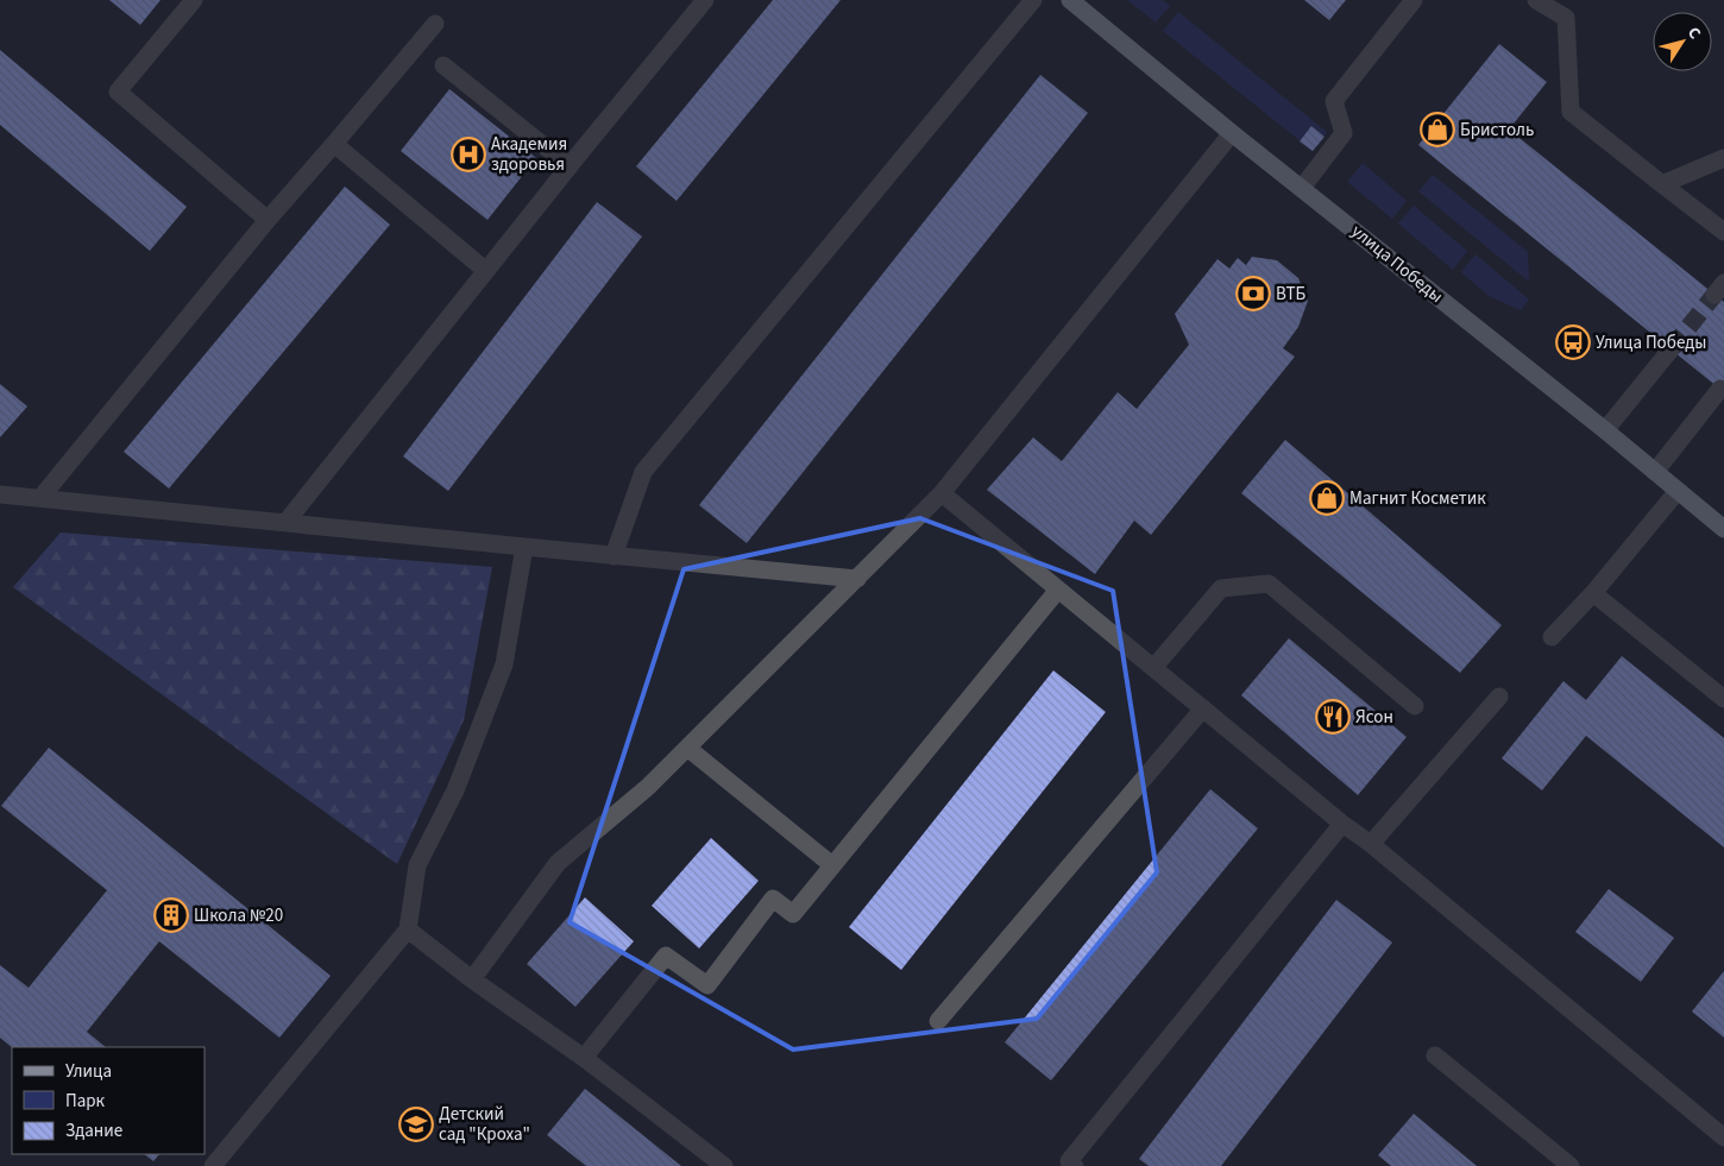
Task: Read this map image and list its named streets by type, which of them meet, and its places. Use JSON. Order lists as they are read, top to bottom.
{
  "streets": {
    "main road": ["улица Победы"]
  },
  "places": {
    "shop": ["Бристоль", "Магнит Косметик"],
    "hospital": ["Академия здоровья"],
    "bank": ["ВТБ"],
    "bus stop": ["Улица Победы"],
    "restaurant": ["Ясон"],
    "building": ["Школа №20"],
    "school or university": ["Детский сад \"Кроха\""]
  },
  "legend": ["Улица", "Парк", "Здание"],
  "north": "top right"
}
